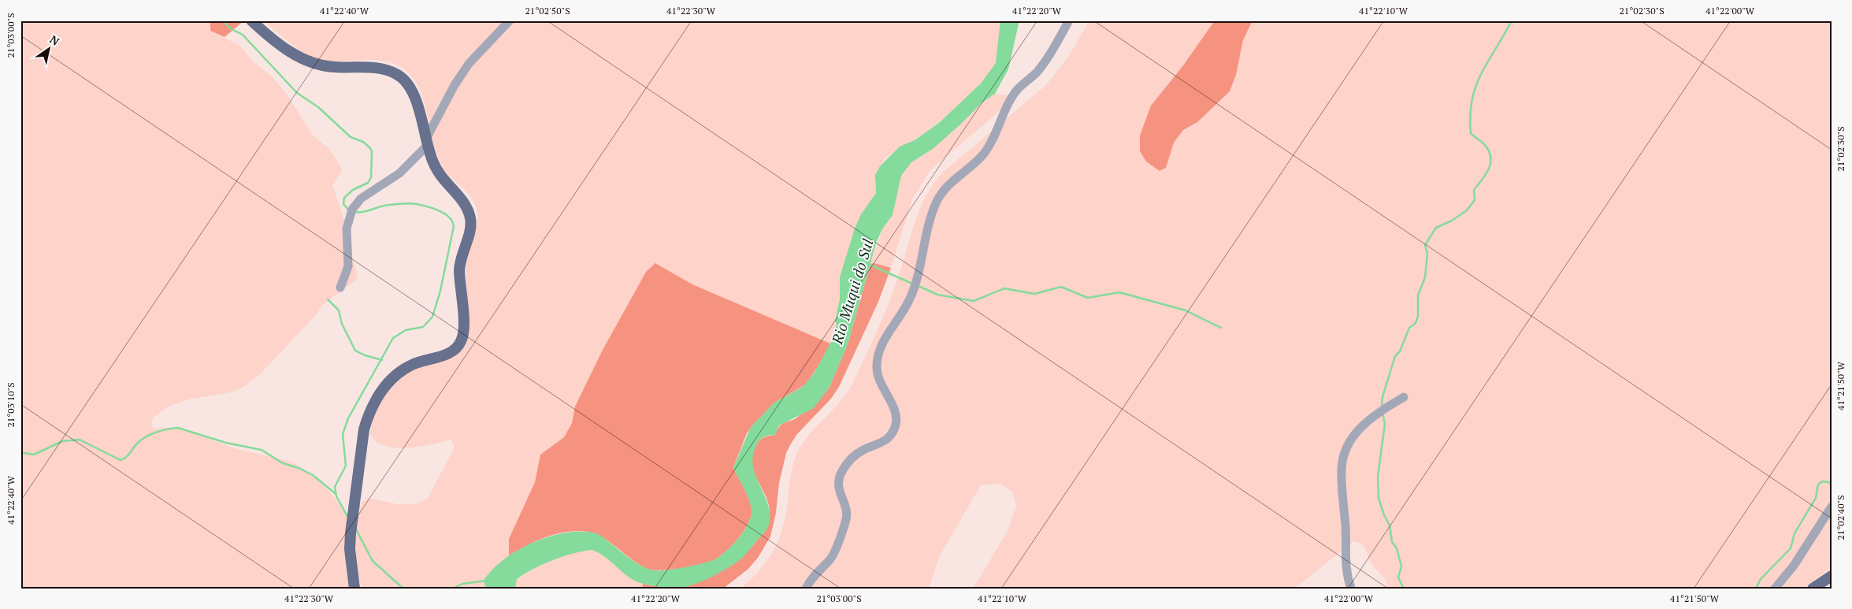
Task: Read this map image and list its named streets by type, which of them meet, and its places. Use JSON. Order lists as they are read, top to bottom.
{
  "water": ["Rio Muqui do Sul"],
  "north": "top right",
  "coordinates": [
    "41°22'40\"W",
    "21°02'50\"S",
    "41°22'30\"W",
    "41°22'20\"W",
    "41°22'10\"W",
    "21°02'30\"S",
    "41°22'00\"W",
    "21°03'00\"S",
    "41°21'50\"W",
    "21°03'10\"S",
    "21°02'40\"S"
  ]
}
